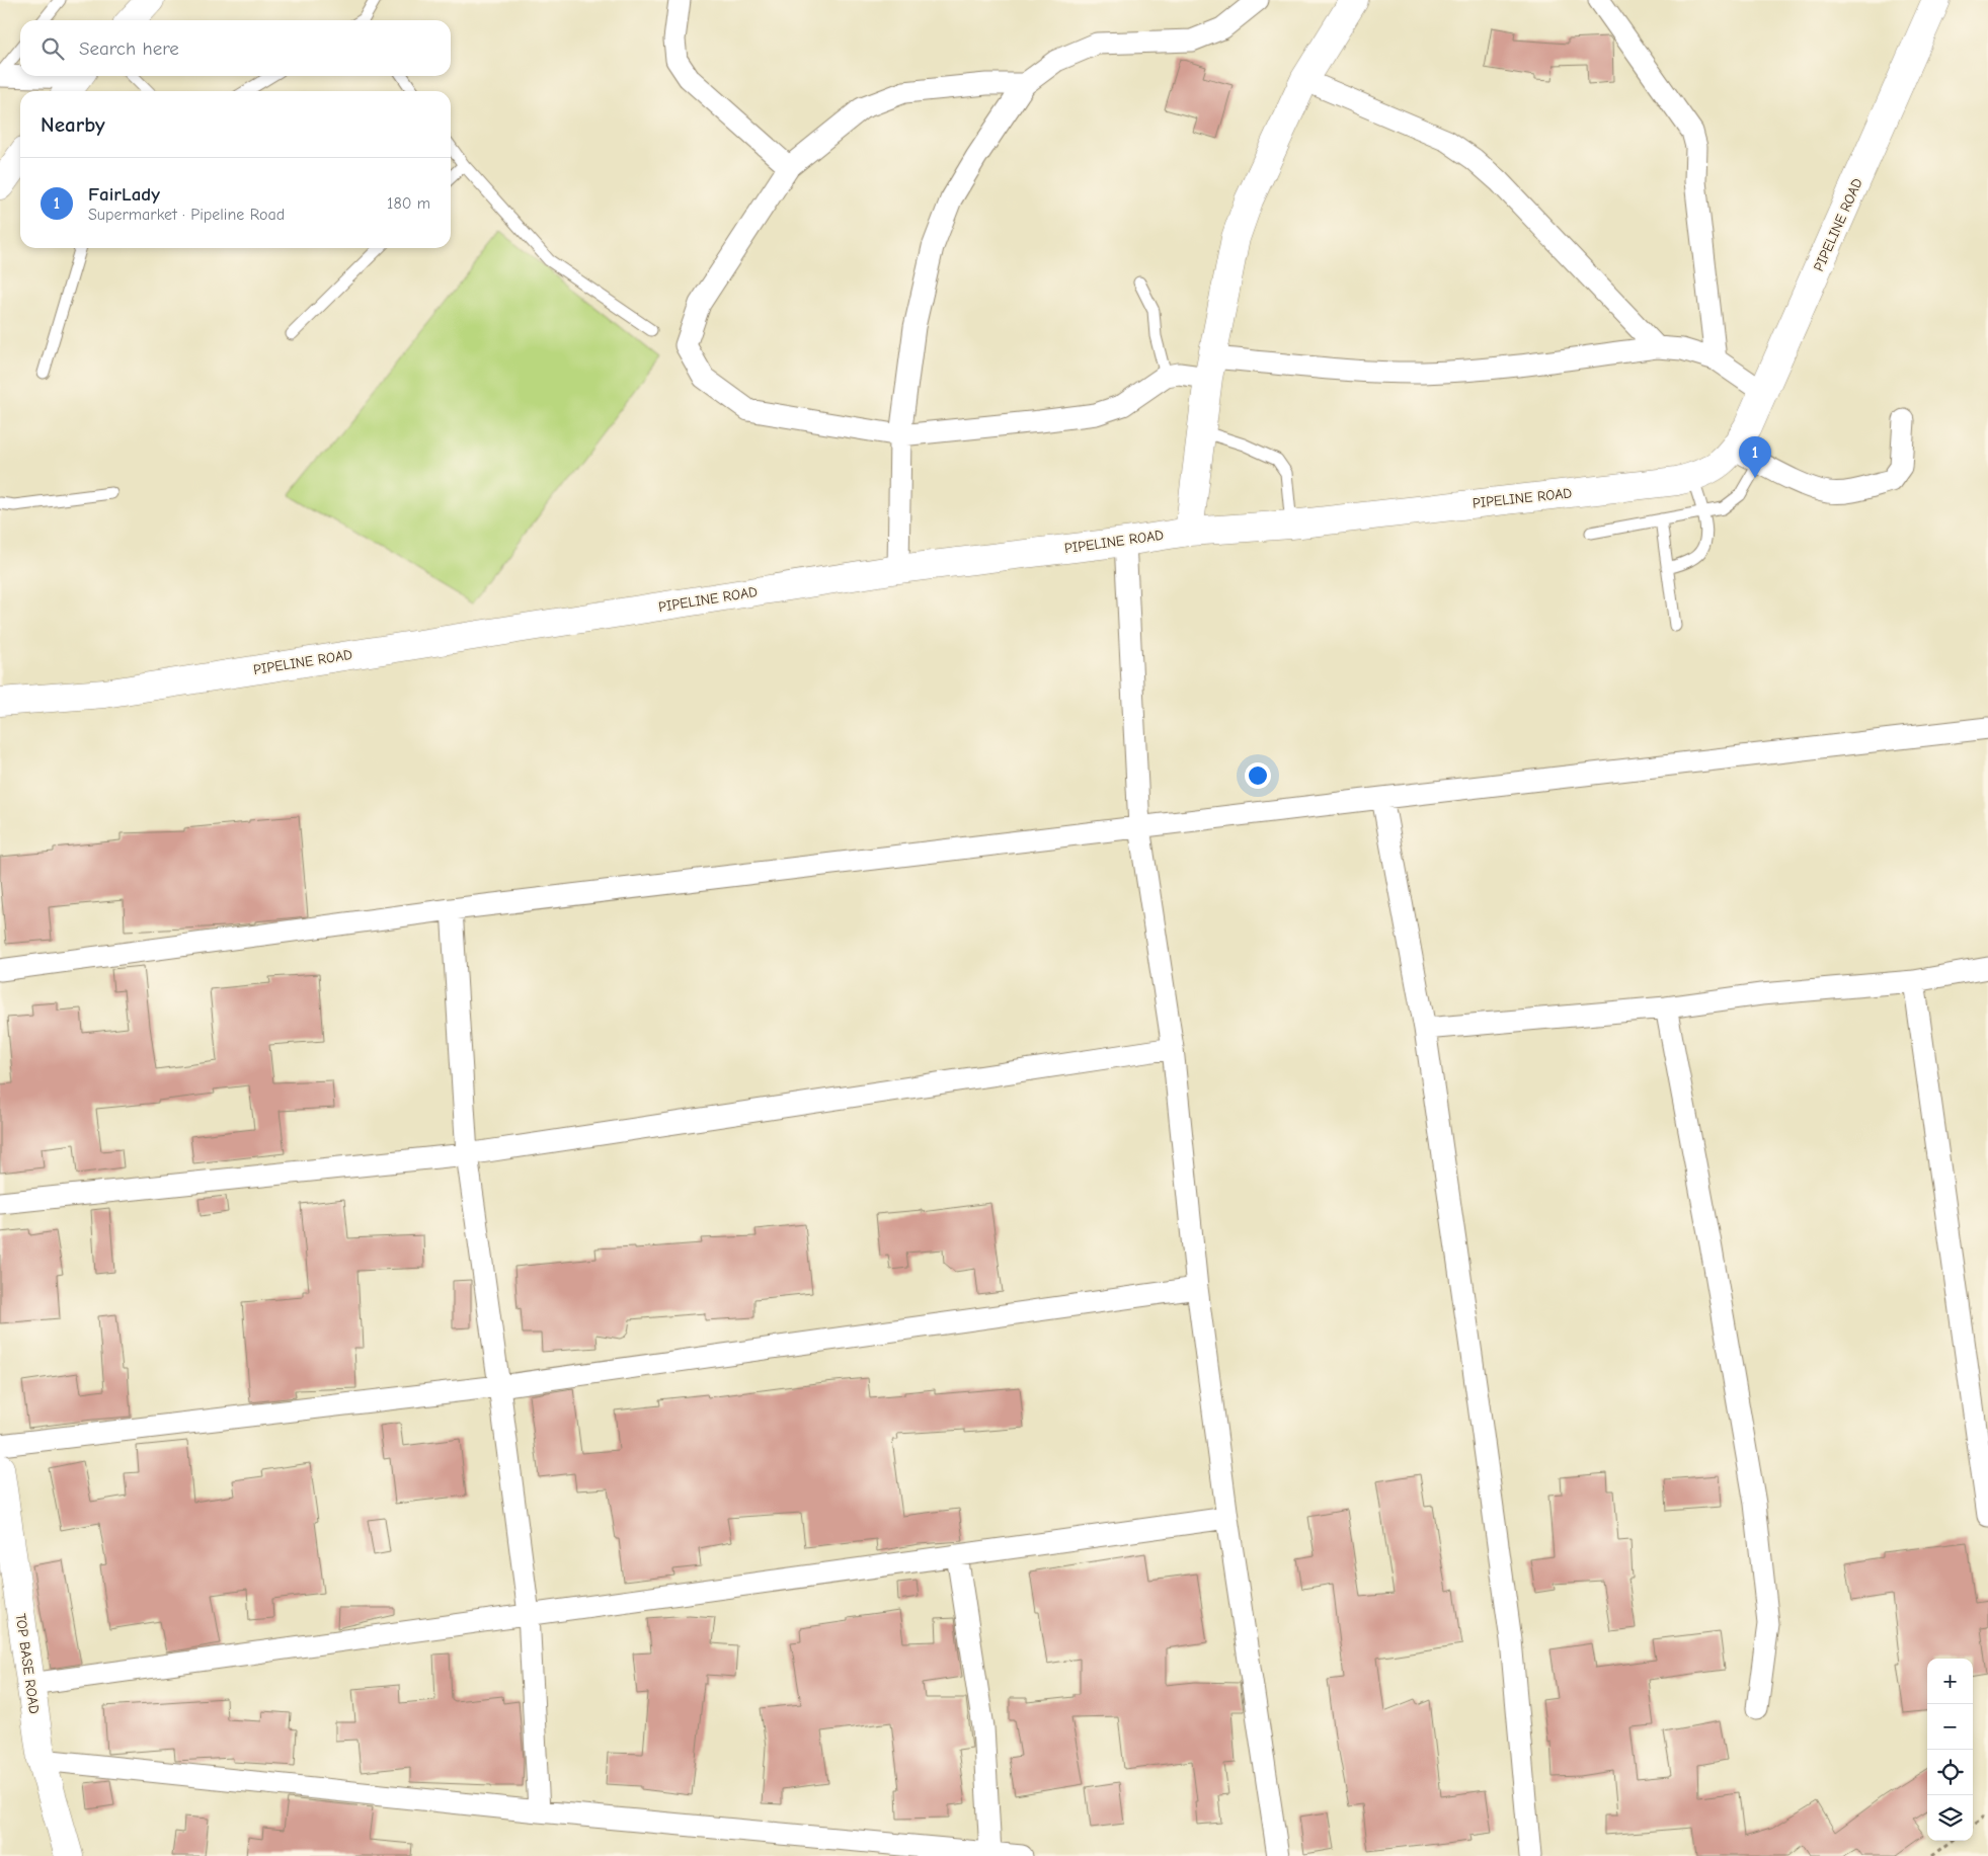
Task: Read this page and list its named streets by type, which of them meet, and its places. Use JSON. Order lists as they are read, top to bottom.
{
  "streets": {
    "street": ["PIPELINE ROAD", "TOP BASE ROAD"]
  },
  "page": {
    "search": "Search here",
    "heading": "Nearby",
    "list": [
      {
        "mark": "1",
        "name": "FairLady",
        "note": "Supermarket · Pipeline Road",
        "value": "180 m"
      }
    ],
    "pins": "1",
    "map_buttons": ["+", "−"]
  }
}
